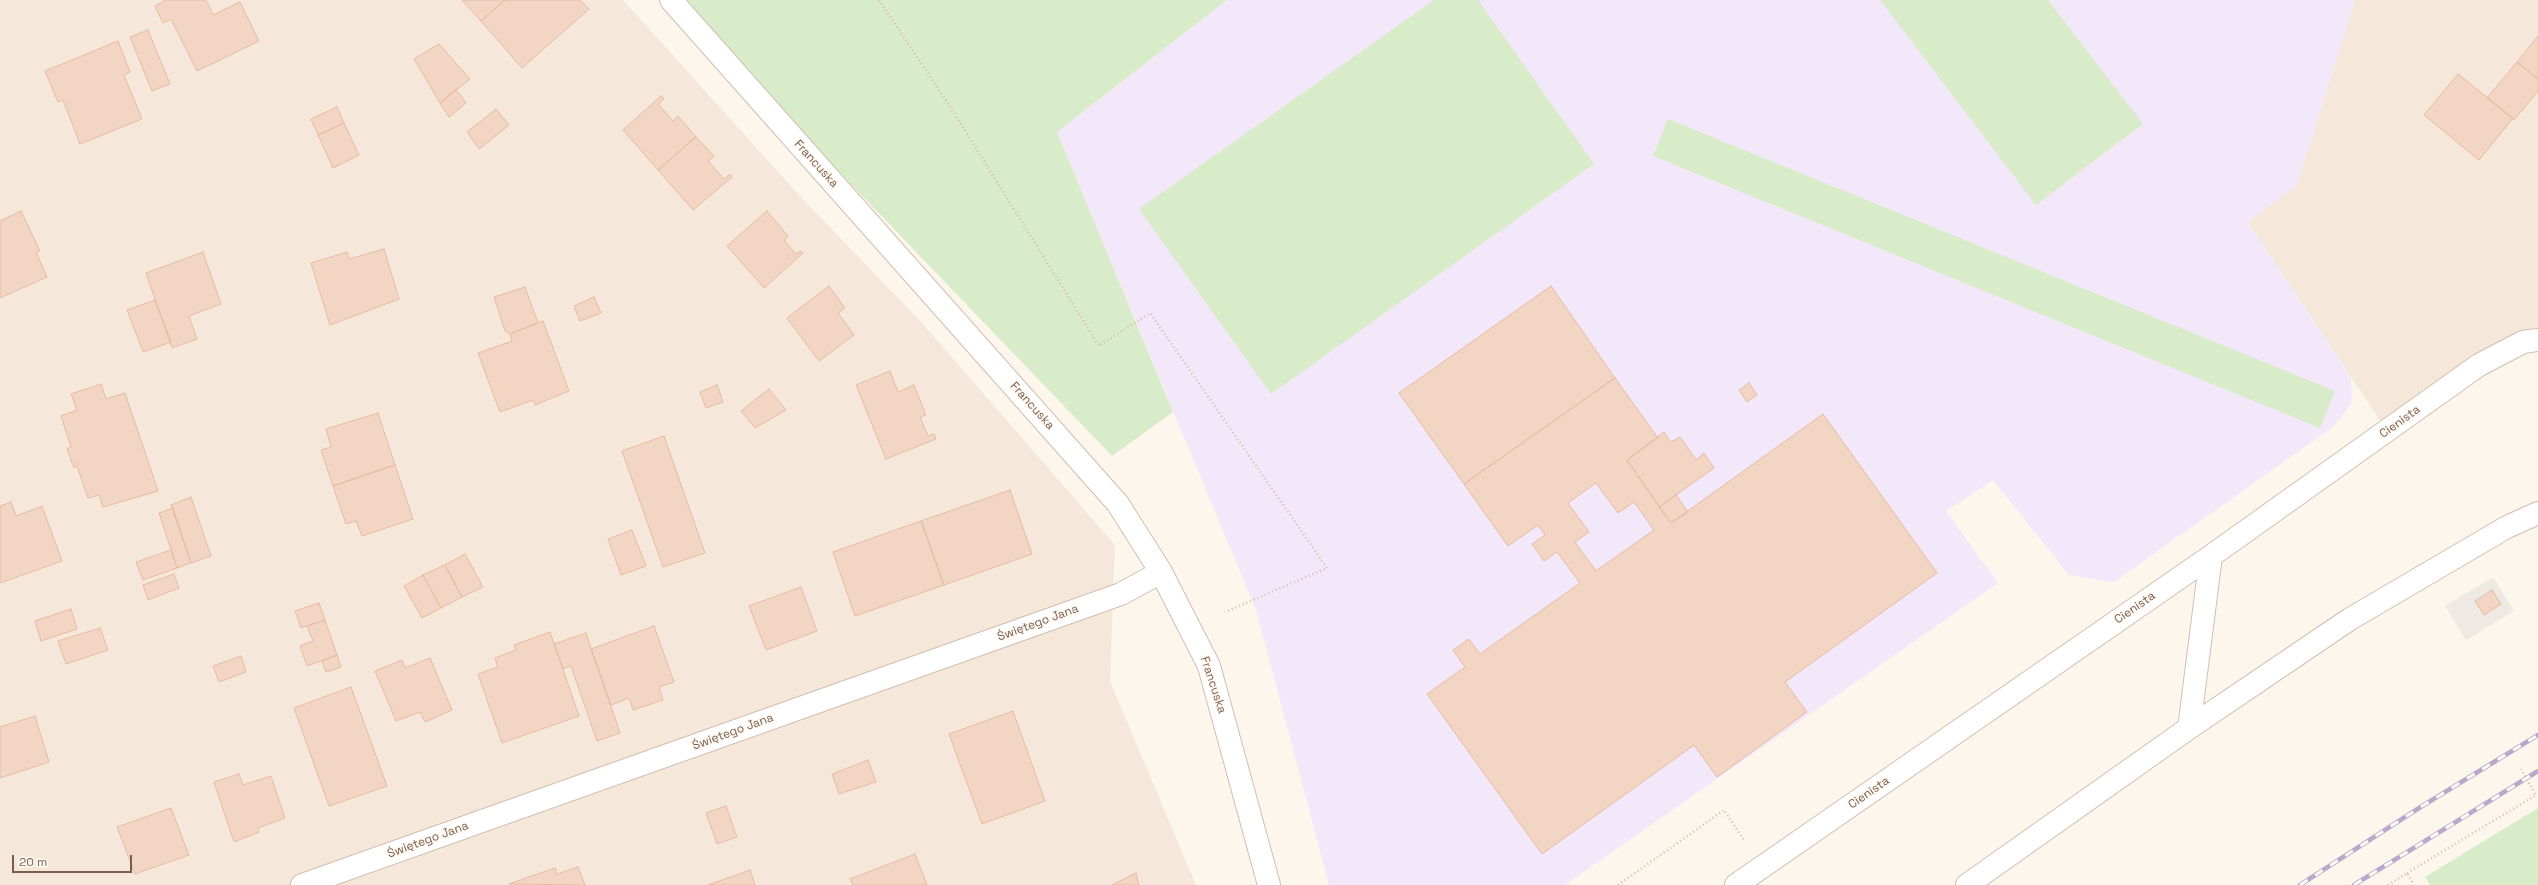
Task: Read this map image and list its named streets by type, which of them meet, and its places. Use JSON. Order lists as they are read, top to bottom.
{
  "streets": {
    "street": ["Francuska", "Cienista", "Świętego Jana"]
  },
  "crossings": [
    ["Francuska", "Świętego Jana"]
  ],
  "scale_bar": "20 m"
}
